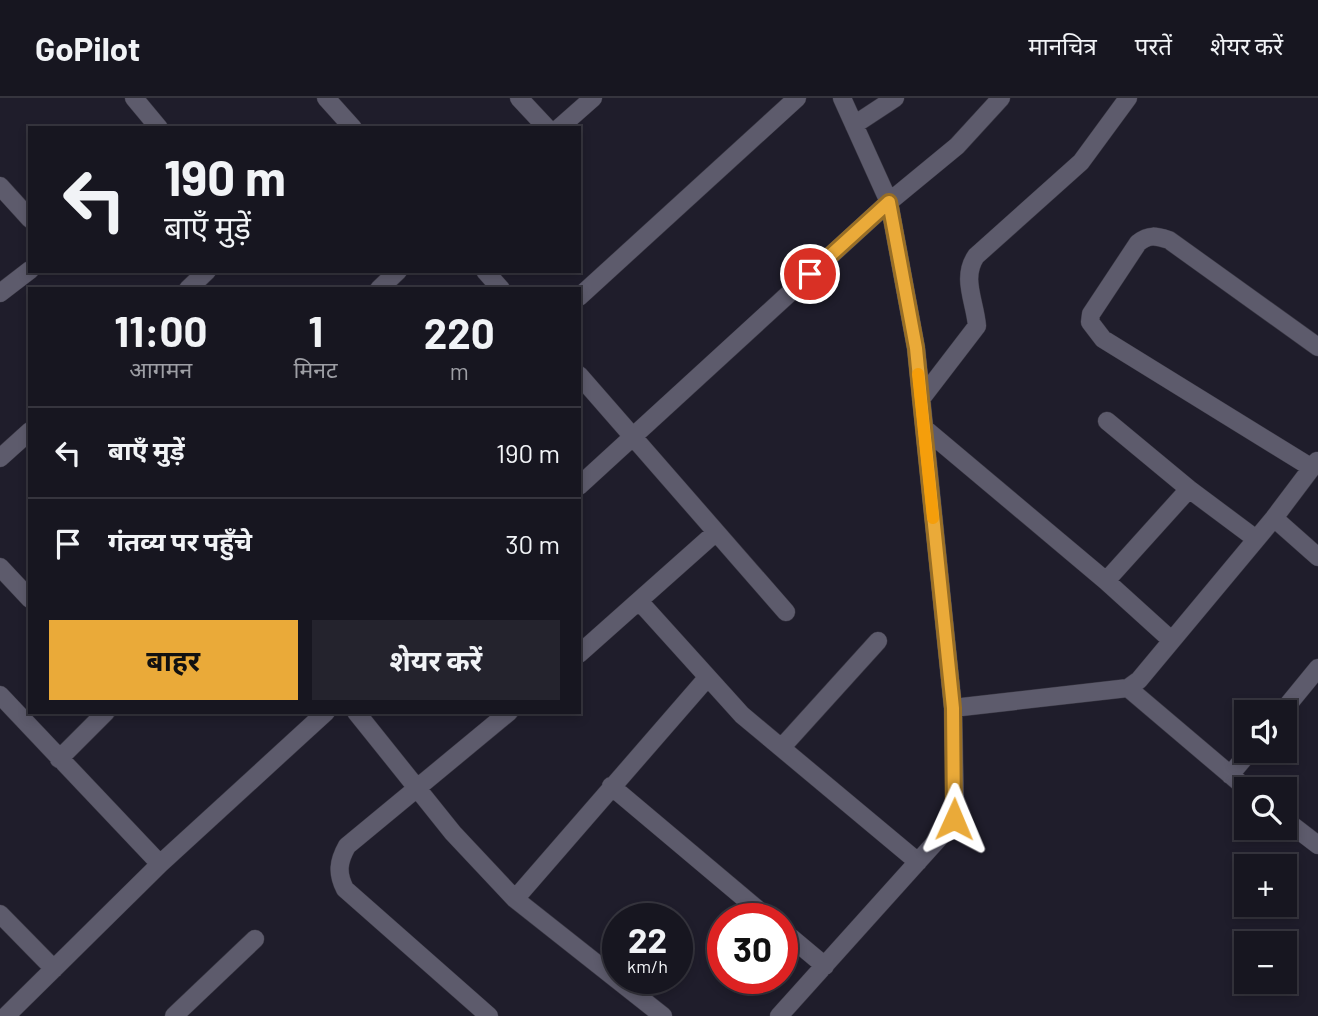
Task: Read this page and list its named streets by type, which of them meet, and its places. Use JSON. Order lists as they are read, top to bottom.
{
  "page": {
    "header": "GoPilot",
    "nav": ["मानचित्र", "परतें", "शेयर करें"],
    "turn": ["190 m", "बाएँ मुड़ें"],
    "eta": [
      "11:00",
      "आगमन",
      "1",
      "मिनट",
      "220",
      "m"
    ],
    "list": [
      {
        "name": "बाएँ मुड़ें",
        "value": "190 m"
      },
      {
        "name": "गंतव्य पर पहुँचे",
        "value": "30 m"
      }
    ],
    "buttons": ["बाहर", "शेयर करें"],
    "map_buttons": ["+", "−"],
    "speed": "22 km/h",
    "limit": "30"
  }
}
